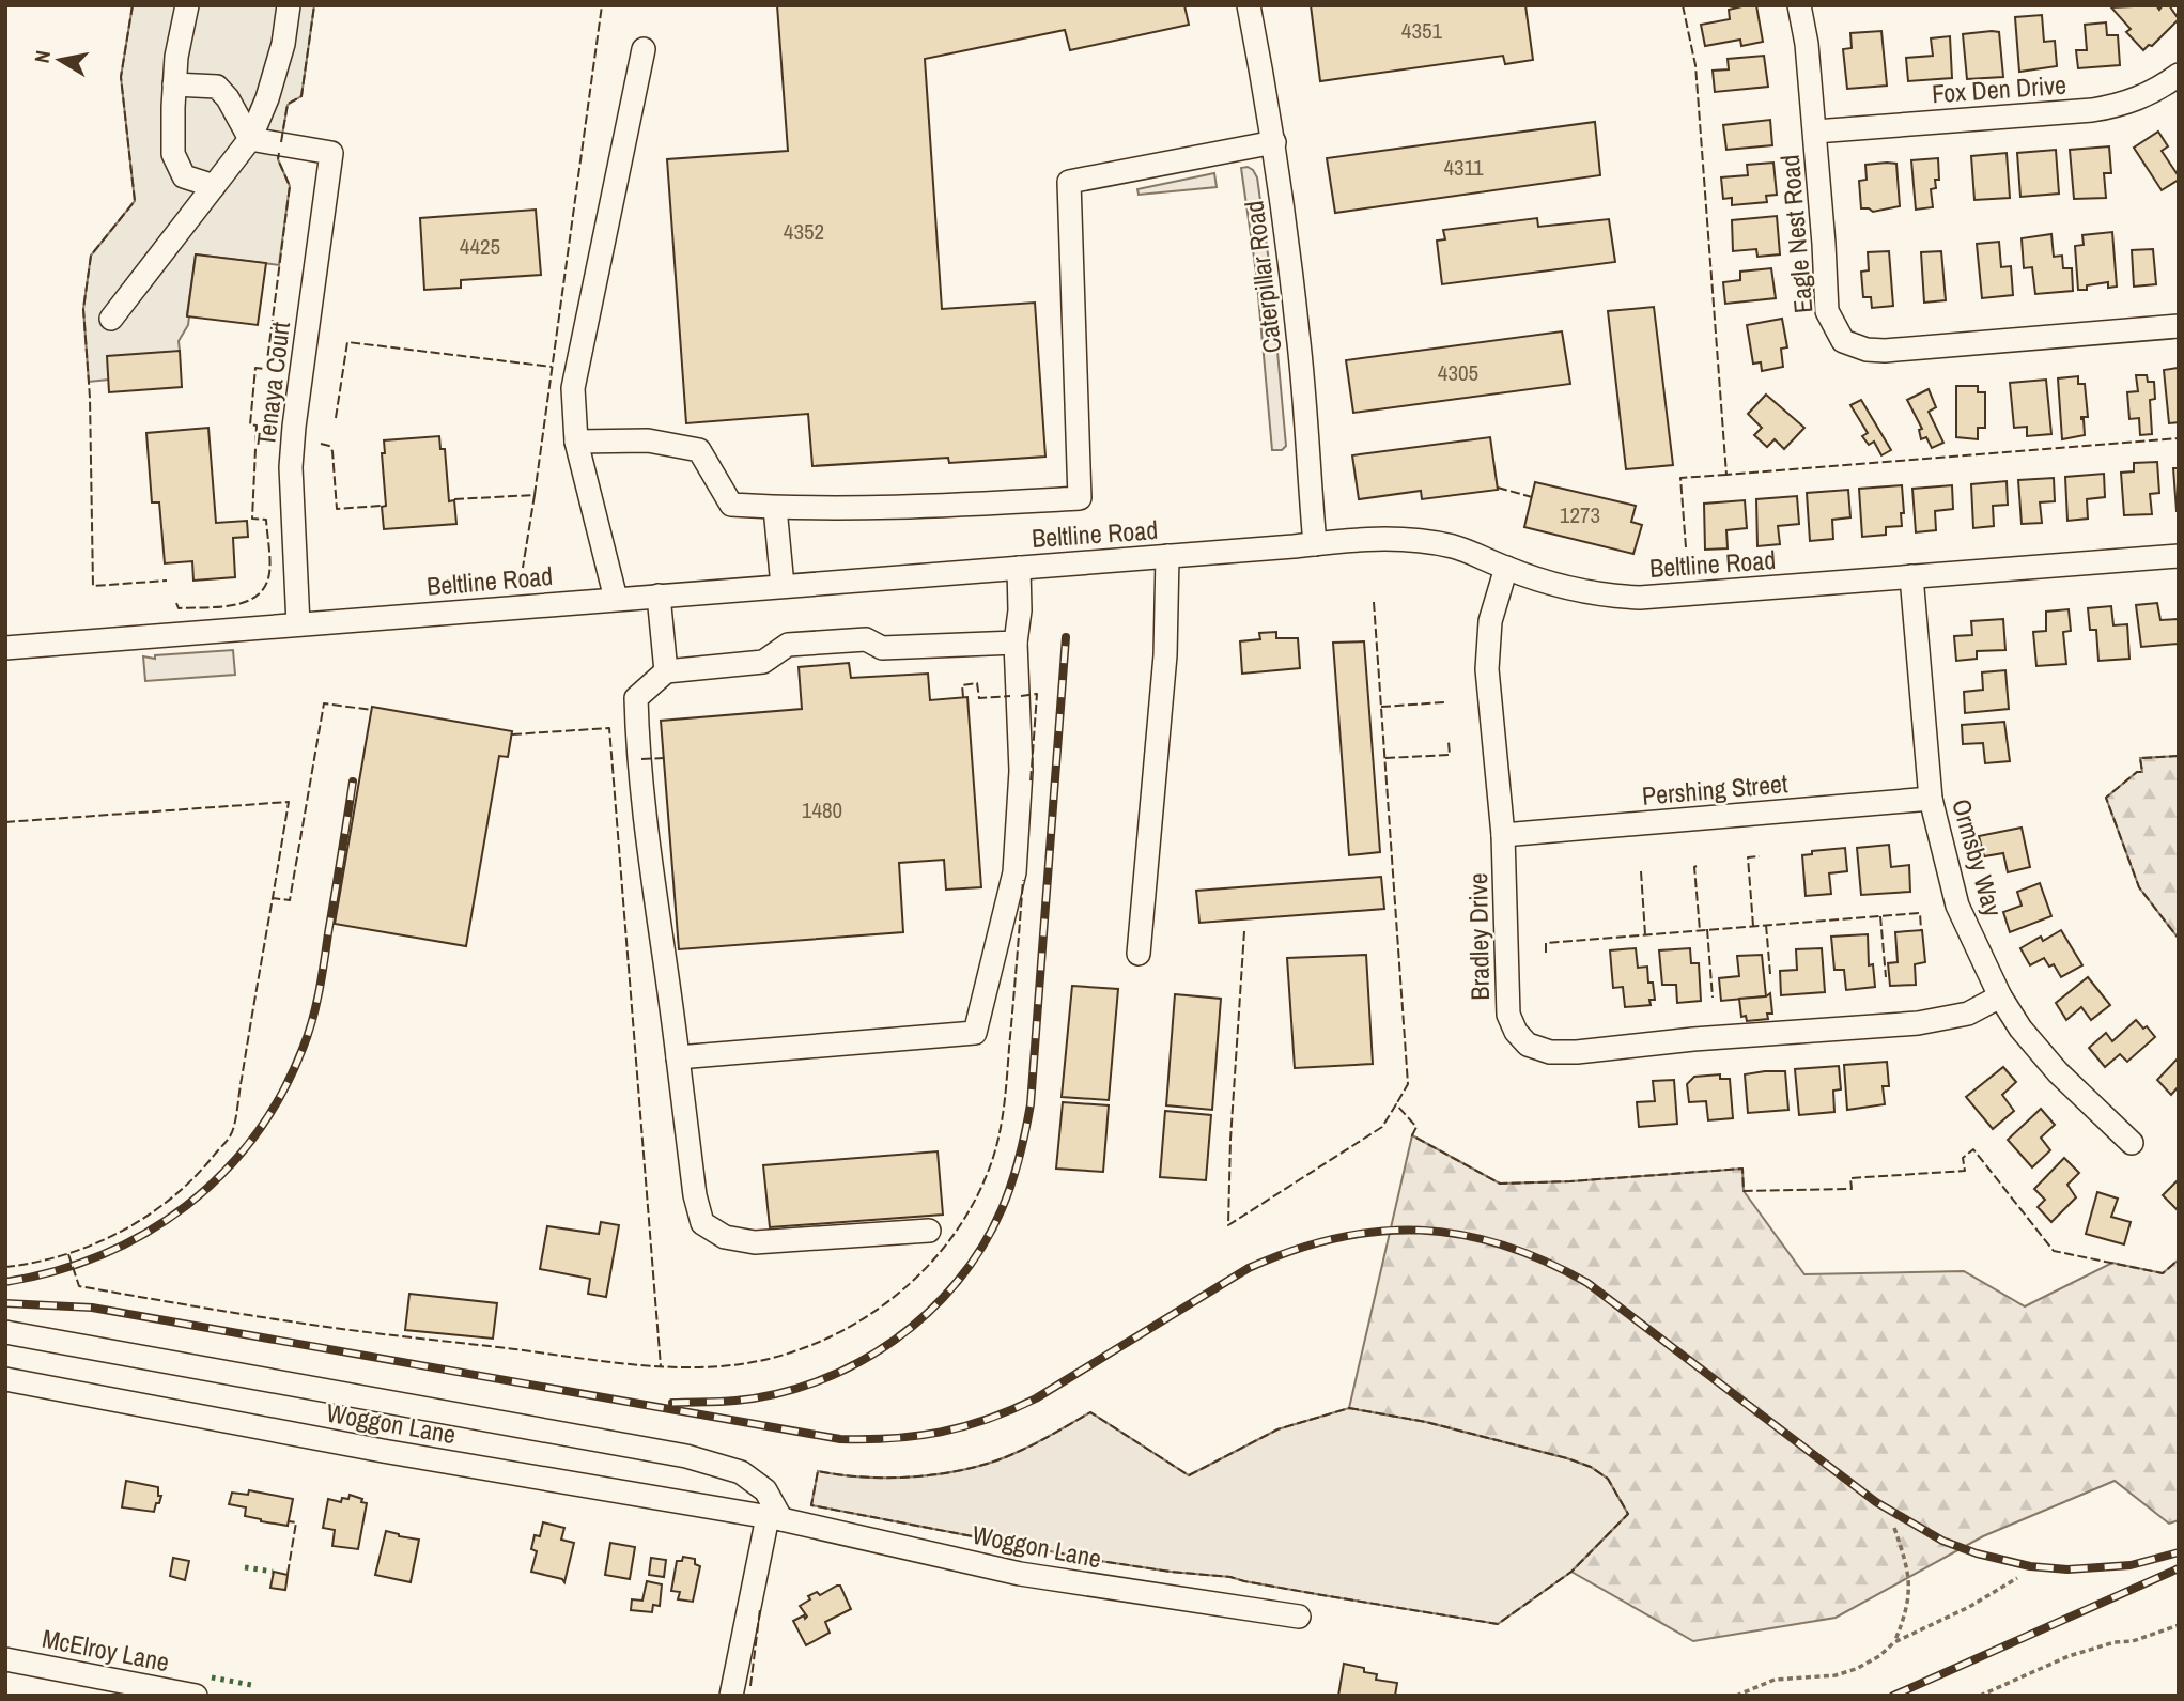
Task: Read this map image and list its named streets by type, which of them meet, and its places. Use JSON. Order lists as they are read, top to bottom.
{
  "streets": {
    "street": [
      "Fox Den Drive",
      "Eagle Nest Road",
      "Caterpillar Road",
      "Tenaya Court",
      "Beltline Road",
      "Pershing Street",
      "Ormsby Way",
      "Bradley Drive",
      "Woggon Lane",
      "McElroy Lane"
    ]
  },
  "crossings": [
    ["Fox Den Drive", "Eagle Nest Road"],
    ["Caterpillar Road", "Beltline Road"],
    ["Tenaya Court", "Beltline Road"],
    ["Beltline Road", "Ormsby Way"],
    ["Beltline Road", "Bradley Drive"],
    ["Pershing Street", "Ormsby Way"],
    ["Pershing Street", "Bradley Drive"],
    ["Ormsby Way", "Bradley Drive"]
  ],
  "house_numbers": [
    "4351",
    "4311",
    "4352",
    "4425",
    "4305",
    "1273",
    "1480"
  ],
  "north": "left"
}
